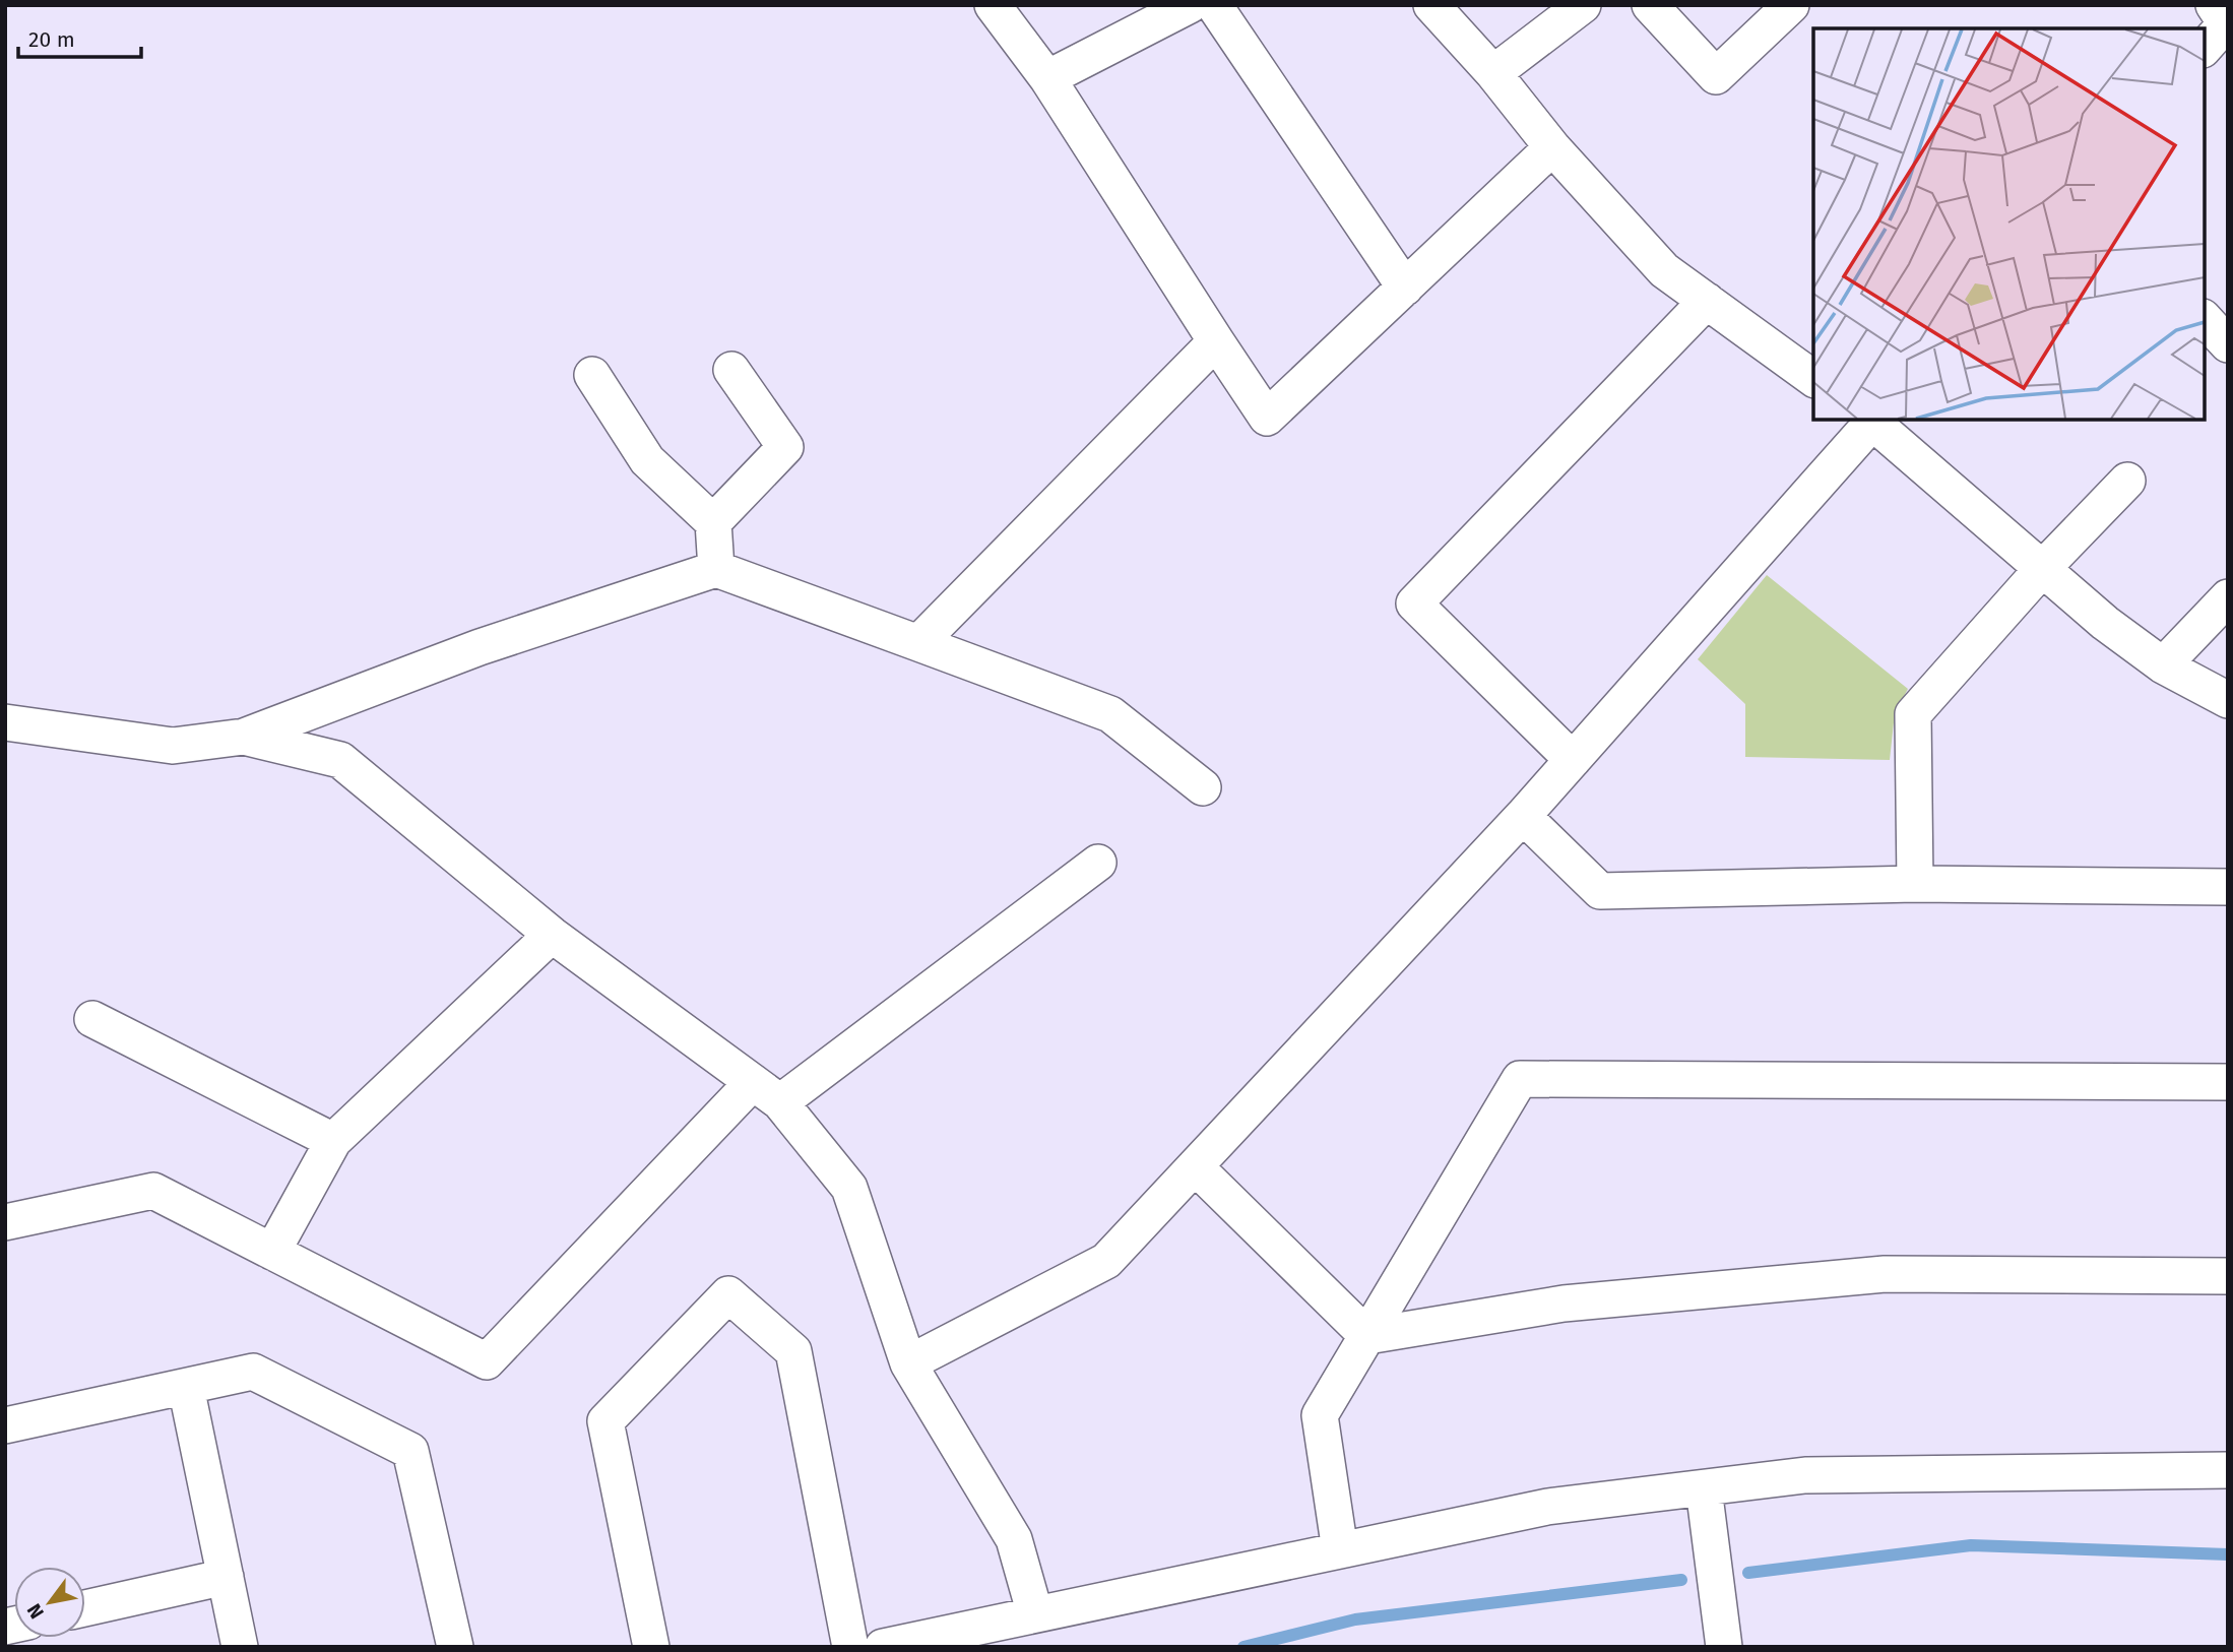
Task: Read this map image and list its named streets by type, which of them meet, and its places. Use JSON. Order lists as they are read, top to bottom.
{
  "scale_bar": "20 m",
  "north": "bottom left"
}
